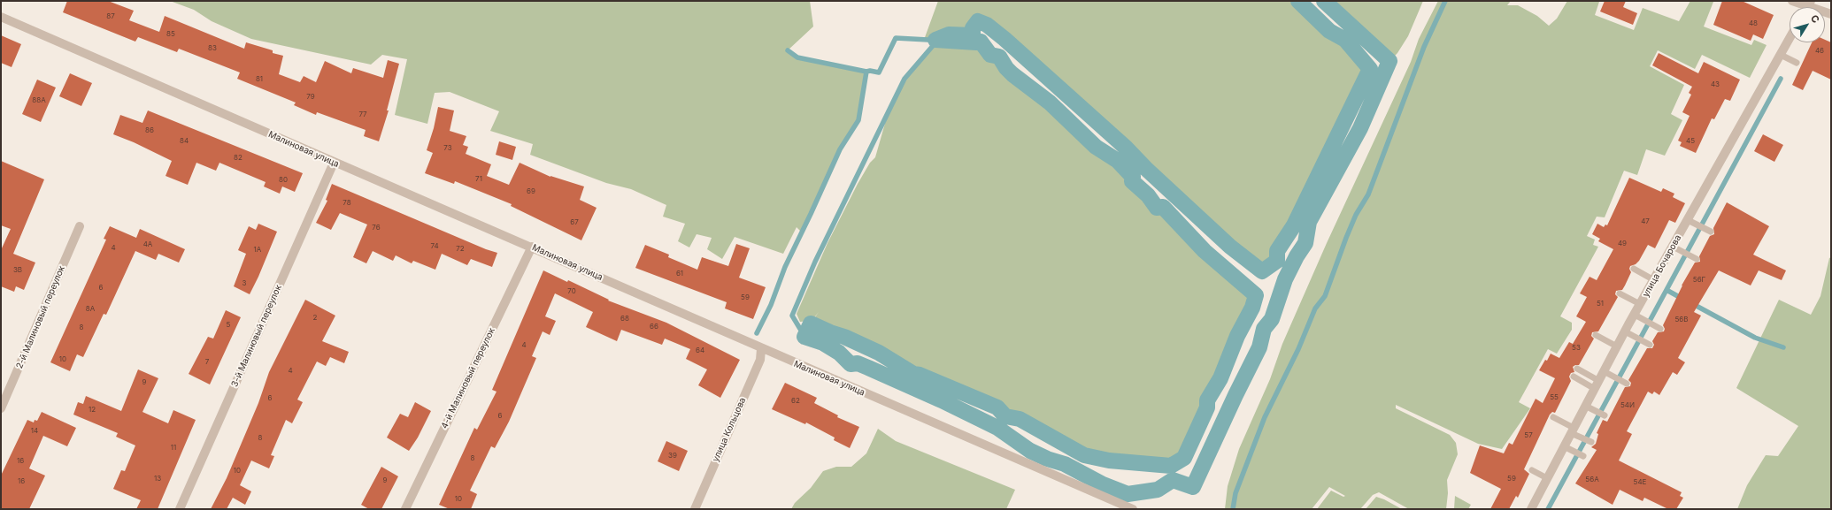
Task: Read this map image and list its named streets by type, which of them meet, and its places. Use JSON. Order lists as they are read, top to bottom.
{
  "streets": {
    "street": [
      "Малиновая улица",
      "улица Бочарова",
      "2-й Малиновый переулок",
      "3-й Малиновый переулок",
      "4-й Малиновый переулок",
      "улица Кольцова"
    ]
  },
  "crossings": [
    ["Малиновая улица", "3-й Малиновый переулок"],
    ["Малиновая улица", "4-й Малиновый переулок"],
    ["Малиновая улица", "улица Кольцова"]
  ],
  "house_numbers": [
    "87",
    "48",
    "85",
    "83",
    "46",
    "81",
    "43",
    "79",
    "88А",
    "77",
    "86",
    "84",
    "45",
    "73",
    "82",
    "71",
    "80",
    "69",
    "78",
    "47",
    "67",
    "76",
    "49",
    "4А",
    "74",
    "4",
    "72",
    "1А",
    "3В",
    "61",
    "56Г",
    "3",
    "6",
    "70",
    "59",
    "51",
    "8А",
    "2",
    "68",
    "56В",
    "5",
    "66",
    "8",
    "4",
    "53",
    "64",
    "10",
    "7",
    "4",
    "9",
    "55",
    "6",
    "62",
    "54И",
    "12",
    "6",
    "14",
    "57",
    "8",
    "11",
    "39",
    "8",
    "16",
    "10",
    "13",
    "59",
    "56А",
    "9",
    "16",
    "54Е",
    "10"
  ],
  "north": "top right"
}
